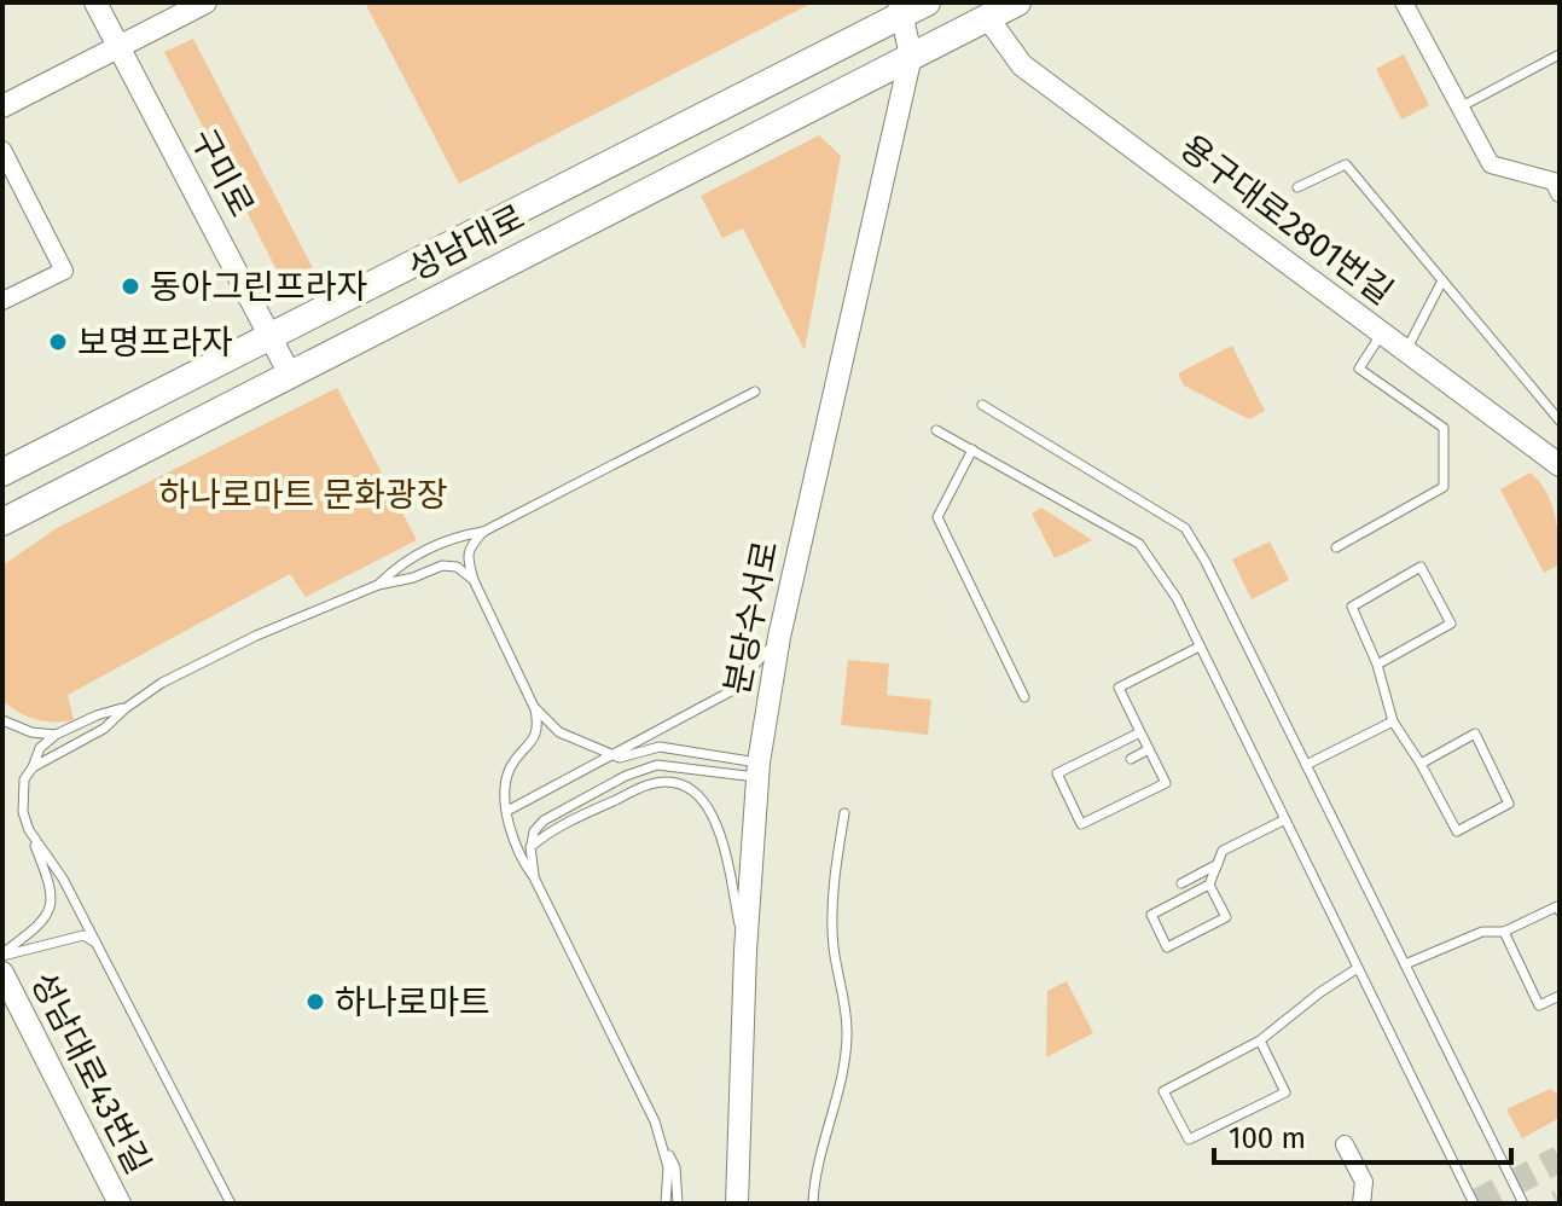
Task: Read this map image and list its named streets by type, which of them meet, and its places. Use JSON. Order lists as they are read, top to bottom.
{
  "streets": {
    "main road": ["성남대로"],
    "street": [
      "구미로",
      "용구대로2801번길",
      "분당수서로",
      "성남대로43번길"
    ]
  },
  "crossings": [
    ["구미로", "성남대로"],
    ["용구대로2801번길", "성남대로"],
    ["성남대로", "분당수서로"]
  ],
  "parks": ["하나로마트 문화광장"],
  "places": ["동아그린프라자", "보명프라자", "하나로마트"],
  "scale_bar": "100 m"
}
